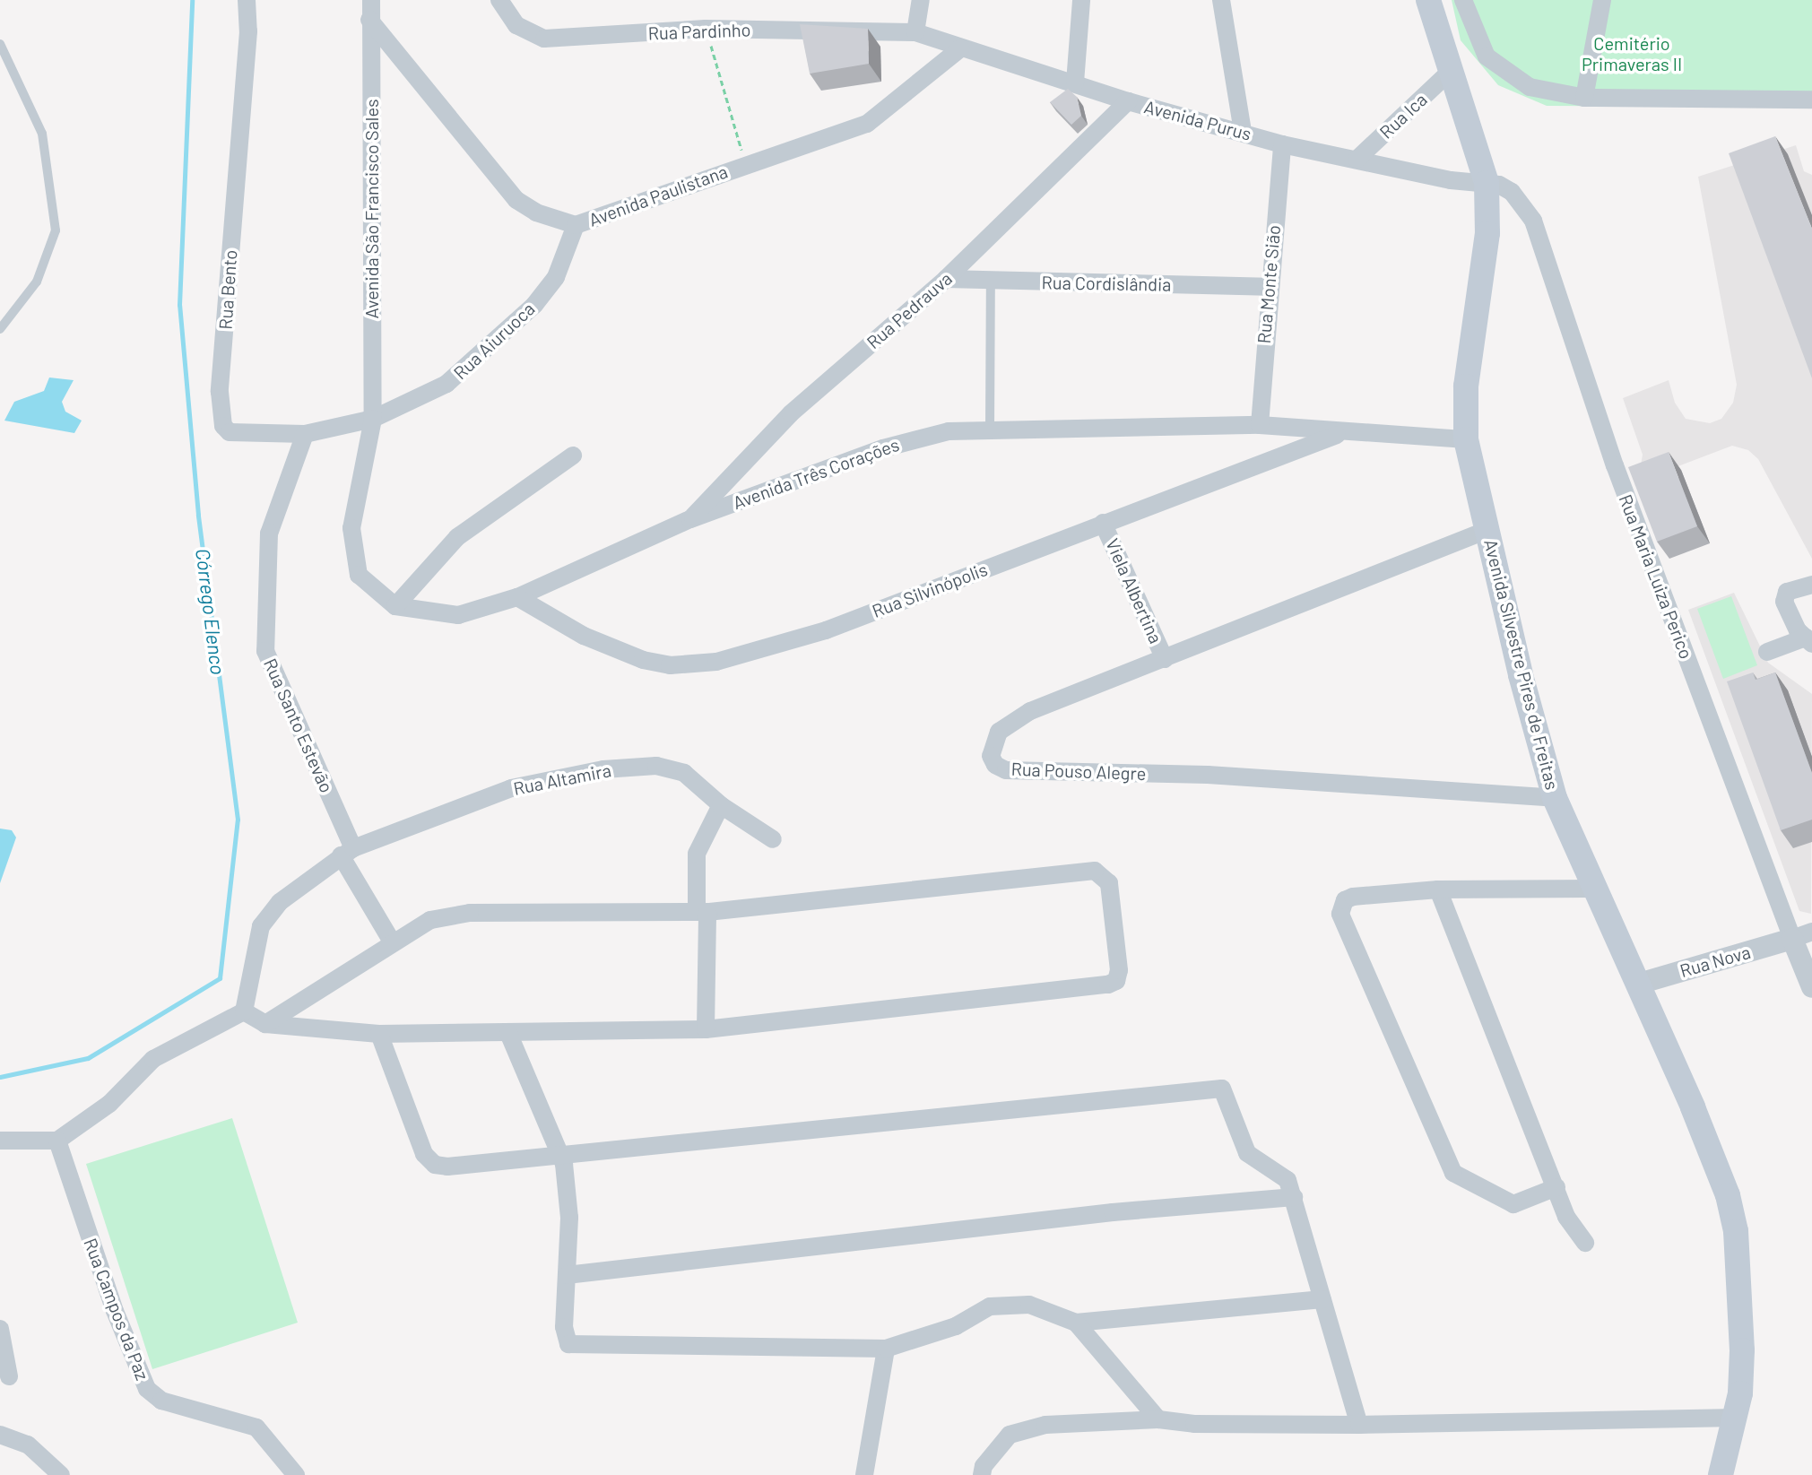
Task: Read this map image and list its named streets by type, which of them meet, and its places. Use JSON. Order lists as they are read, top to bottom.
{
  "streets": {
    "main road": ["Avenida Silvestre Pires de Freitas"],
    "street": [
      "Rua Pardinho",
      "Rua Ica",
      "Avenida Purus",
      "Avenida Paulistana",
      "Avenida São Francisco Sales",
      "Rua Cordislândia",
      "Rua Monte Sião",
      "Rua Bento",
      "Rua Pedrauva",
      "Rua Aiuruoca",
      "Avenida Três Corações",
      "Rua Maria Luiza Perico",
      "Rua Silvinópolis",
      "Viela Albertina",
      "Rua Santo Estevão",
      "Rua Pouso Alegre",
      "Rua Altamira",
      "Rua Nova",
      "Rua Campos da Paz"
    ]
  },
  "crossings": [
    ["Rua Pardinho", "Avenida Purus"],
    ["Rua Ica", "Avenida Purus"],
    ["Rua Ica", "Avenida Silvestre Pires de Freitas"],
    ["Avenida Purus", "Avenida Paulistana"],
    ["Avenida Purus", "Rua Monte Sião"],
    ["Avenida Purus", "Rua Pedrauva"],
    ["Avenida Purus", "Rua Maria Luiza Perico"],
    ["Avenida Purus", "Avenida Silvestre Pires de Freitas"],
    ["Avenida Paulistana", "Avenida São Francisco Sales"],
    ["Avenida Paulistana", "Rua Aiuruoca"],
    ["Avenida São Francisco Sales", "Rua Bento"],
    ["Avenida São Francisco Sales", "Rua Aiuruoca"],
    ["Avenida São Francisco Sales", "Avenida Três Corações"],
    ["Rua Cordislândia", "Rua Monte Sião"],
    ["Rua Cordislândia", "Rua Pedrauva"],
    ["Rua Monte Sião", "Avenida Três Corações"],
    ["Rua Bento", "Rua Aiuruoca"],
    ["Rua Bento", "Avenida Três Corações"],
    ["Rua Bento", "Rua Santo Estevão"],
    ["Rua Pedrauva", "Avenida Três Corações"],
    ["Rua Aiuruoca", "Avenida Três Corações"],
    ["Avenida Três Corações", "Rua Silvinópolis"],
    ["Avenida Três Corações", "Avenida Silvestre Pires de Freitas"],
    ["Rua Maria Luiza Perico", "Avenida Silvestre Pires de Freitas"],
    ["Rua Maria Luiza Perico", "Rua Nova"],
    ["Rua Silvinópolis", "Viela Albertina"],
    ["Viela Albertina", "Rua Pouso Alegre"],
    ["Avenida Silvestre Pires de Freitas", "Rua Pouso Alegre"],
    ["Avenida Silvestre Pires de Freitas", "Rua Nova"],
    ["Rua Santo Estevão", "Rua Altamira"]
  ],
  "water": ["Córrego Elenco"],
  "parks": ["Cemitério Primaveras II"]
}
